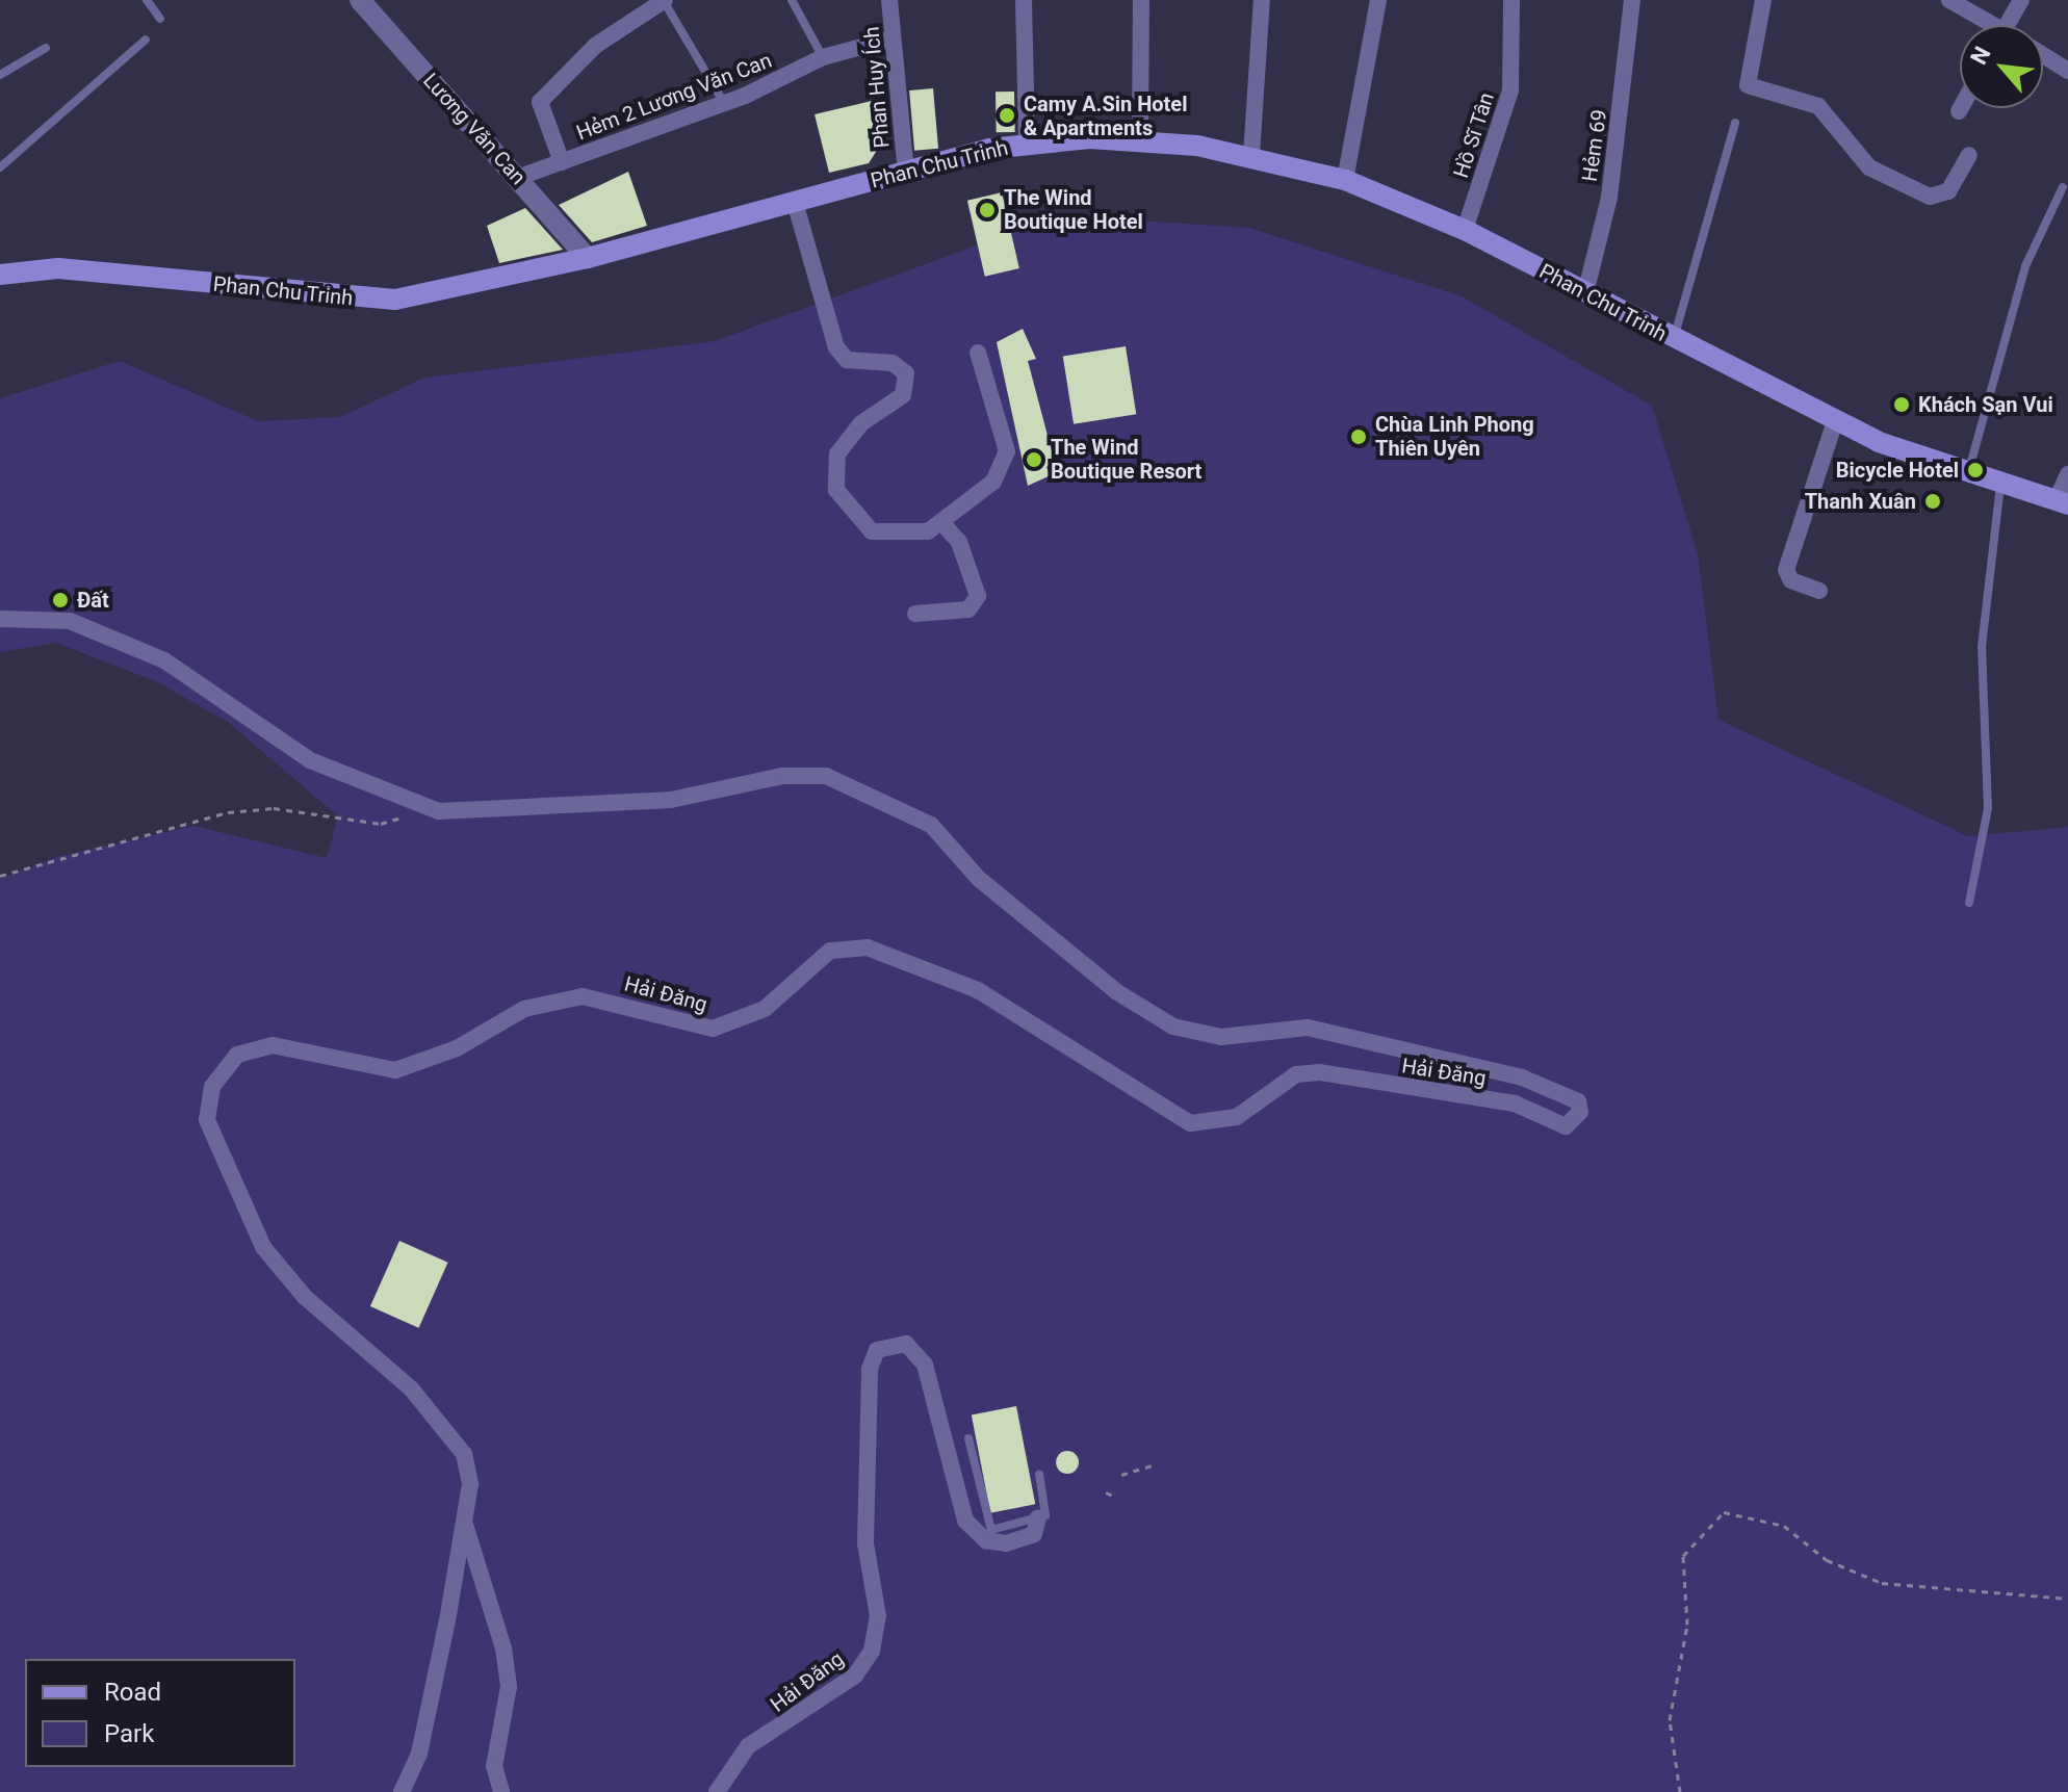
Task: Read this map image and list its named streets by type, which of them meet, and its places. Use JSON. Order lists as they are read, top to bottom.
{
  "streets": {
    "main road": ["Phan Chu Trinh"],
    "street": [
      "Phan Huy Ích",
      "Hẻm 2 Lương Văn Can",
      "Lương Văn Can",
      "Hồ Sĩ Tân",
      "Hẻm 69",
      "Hải Đăng"
    ]
  },
  "crossings": [
    ["Phan Huy Ích", "Hẻm 2 Lương Văn Can"],
    ["Phan Huy Ích", "Phan Chu Trinh"],
    ["Hẻm 2 Lương Văn Can", "Lương Văn Can"],
    ["Lương Văn Can", "Phan Chu Trinh"],
    ["Hồ Sĩ Tân", "Phan Chu Trinh"],
    ["Hẻm 69", "Phan Chu Trinh"]
  ],
  "places": [
    "Camy A.Sin Hotel & Apartments",
    "The Wind Boutique Hotel",
    "Khách Sạn Vui",
    "Chùa Linh Phong Thiên Uyên",
    "The Wind Boutique Resort",
    "Bicycle Hotel",
    "Thanh Xuân",
    "Đất"
  ],
  "legend": ["Road", "Park"],
  "north": "top left"
}
